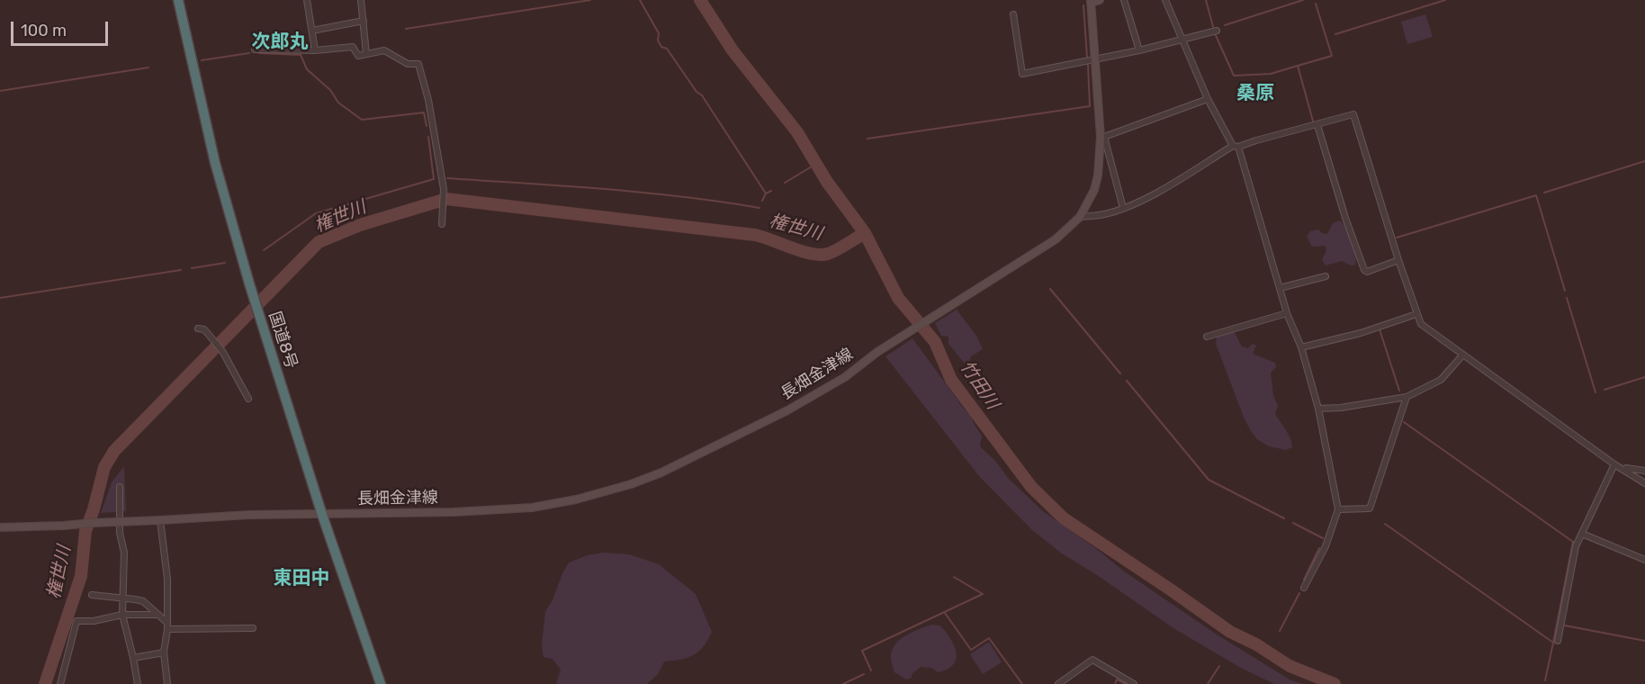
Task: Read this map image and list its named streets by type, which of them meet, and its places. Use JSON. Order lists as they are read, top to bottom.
{
  "streets": {
    "highway": ["国道8号"],
    "main road": ["長畑金津線"]
  },
  "crossings": [
    ["国道8号", "長畑金津線"]
  ],
  "districts": ["次郎丸", "桑原", "東田中"],
  "water": ["権世川", "竹田川"],
  "scale_bar": "100 m"
}
